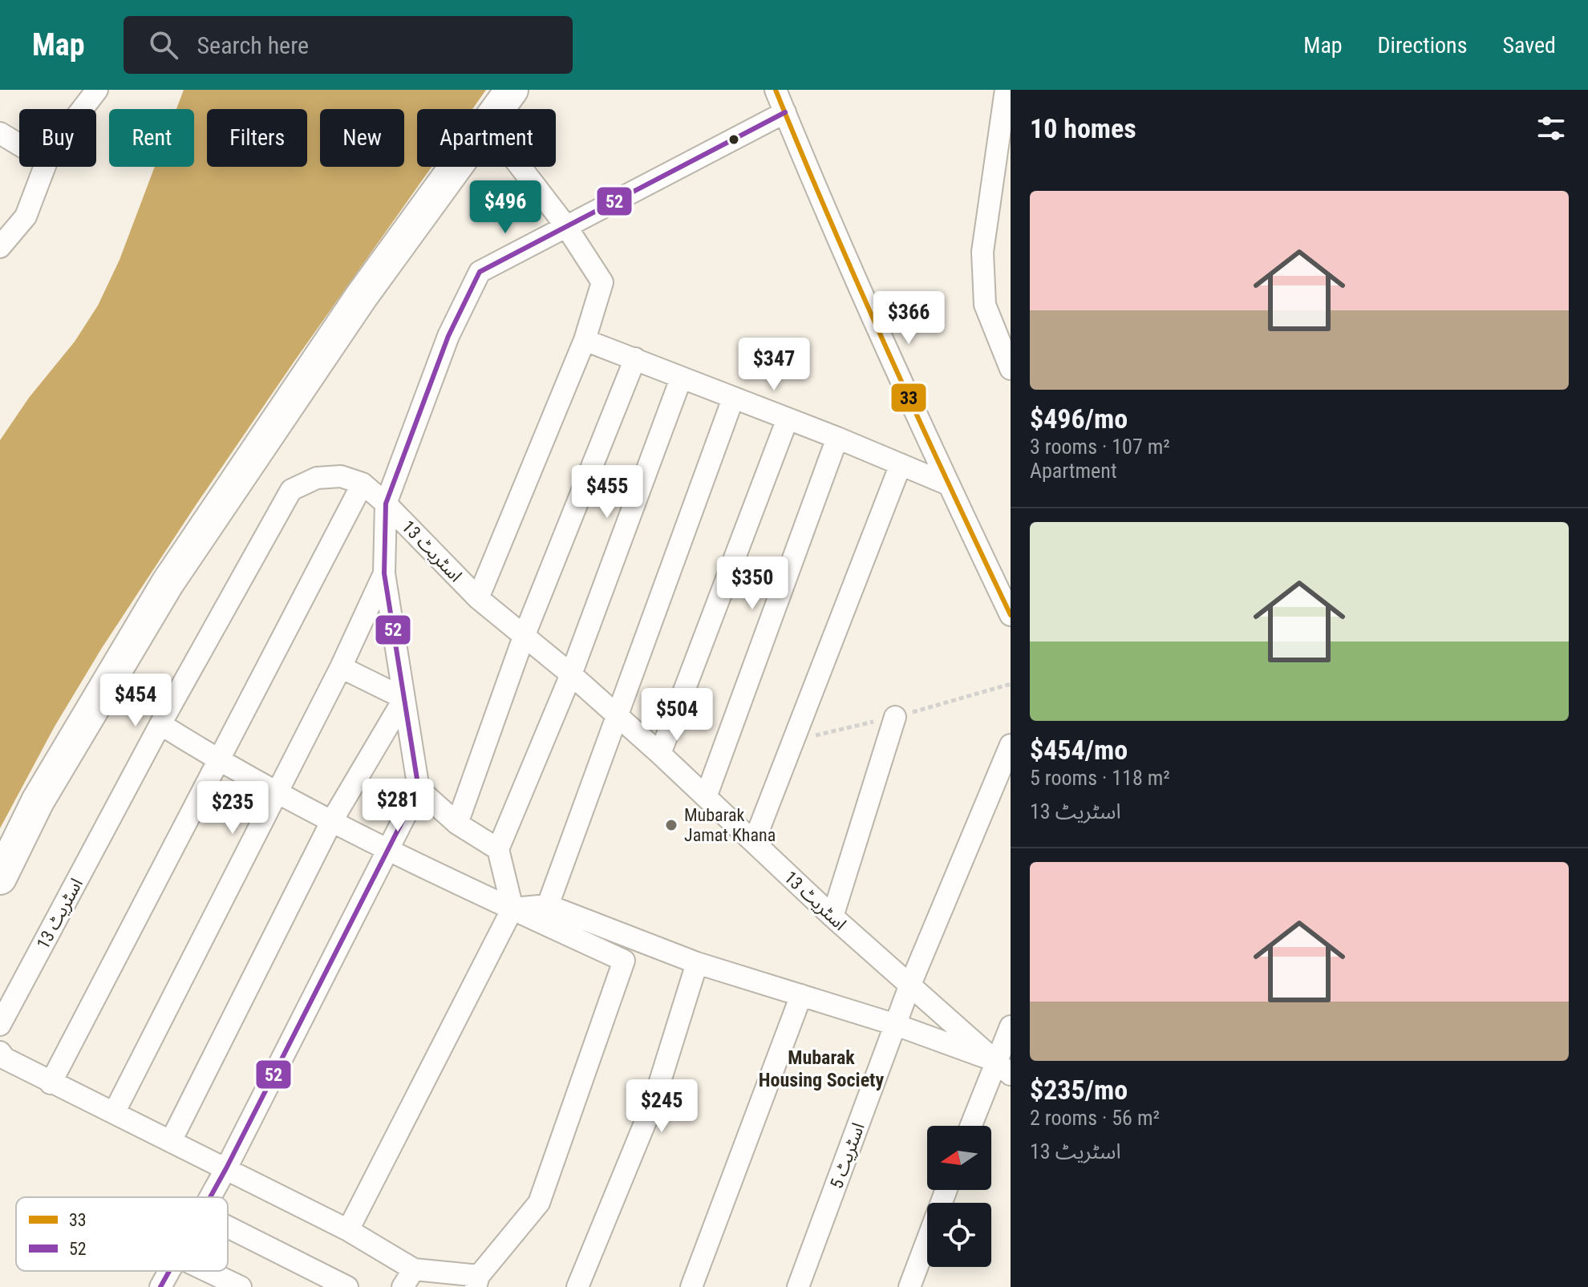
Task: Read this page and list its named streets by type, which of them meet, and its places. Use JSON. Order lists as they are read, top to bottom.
{
  "streets": {
    "street": ["اسٹریٹ 13", "اسٹریٹ 5"]
  },
  "crossings": [
    ["اسٹریٹ 13", "اسٹریٹ 5"]
  ],
  "districts": ["Mubarak Housing Society"],
  "places": ["Mubarak Jamat Khana"],
  "lines": ["transit line 33", "transit line 52"],
  "legend": ["33", "52"],
  "north": "left",
  "page": {
    "header": "Map",
    "search": "Search here",
    "nav": ["Map", "Directions", "Saved"],
    "heading": "10 homes",
    "chip": [
      "Buy",
      "Rent",
      "Filters",
      "New",
      "Apartment"
    ],
    "list": [
      {
        "name": "$496/mo",
        "note": "3 rooms · 107 m² · Apartment"
      },
      {
        "name": "$454/mo",
        "note": "5 rooms · 118 m² · اسٹریٹ 13"
      },
      {
        "name": "$235/mo",
        "note": "2 rooms · 56 m² · اسٹریٹ 13"
      }
    ],
    "price": [
      "$496",
      "$366",
      "$347",
      "$455",
      "$350",
      "$454",
      "$504",
      "$281",
      "$235",
      "$245"
    ]
  }
}
